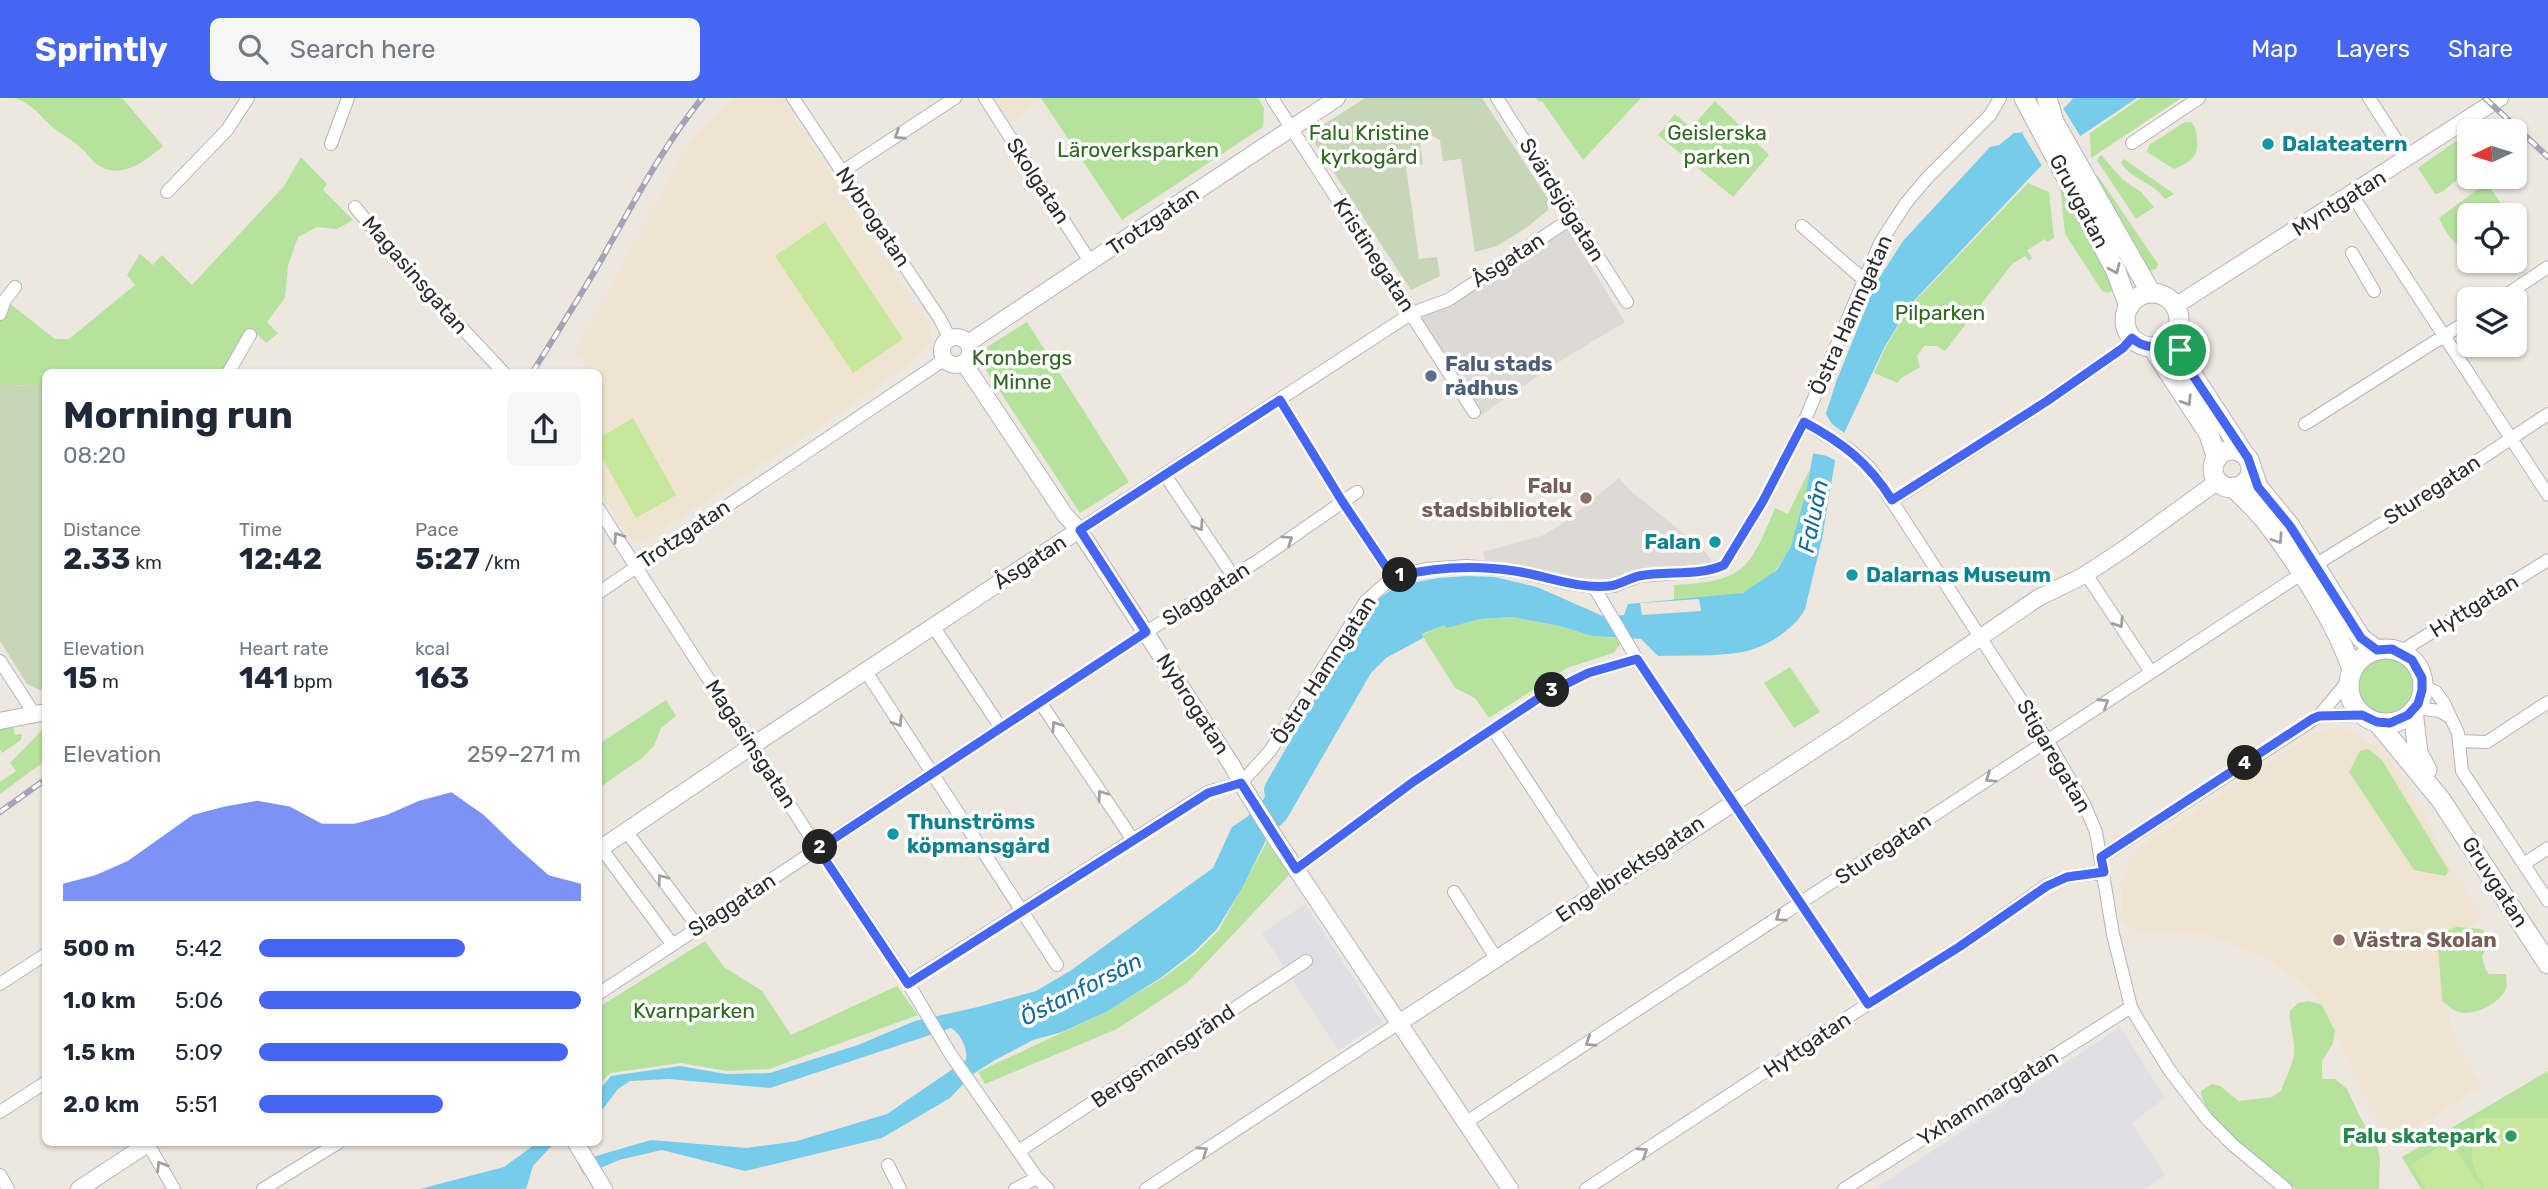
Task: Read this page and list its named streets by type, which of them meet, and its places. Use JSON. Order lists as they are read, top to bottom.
{
  "streets": {
    "main road": ["Gruvgatan"],
    "street": [
      "Skolgatan",
      "Svärdsjögatan",
      "Myntgatan",
      "Nybrogatan",
      "Trotzgatan",
      "Kristinegatan",
      "Åsgatan",
      "Magasinsgatan",
      "Östra Hamngatan",
      "Sturegatan",
      "Slaggatan",
      "Hyttgatan",
      "Stigaregatan",
      "Engelbrektsgatan",
      "Bergsmansgränd",
      "Yxhammargatan"
    ]
  },
  "crossings": [
    ["Skolgatan", "Trotzgatan"],
    ["Svärdsjögatan", "Åsgatan"],
    ["Gruvgatan", "Myntgatan"],
    ["Gruvgatan", "Hyttgatan"],
    ["Nybrogatan", "Trotzgatan"],
    ["Nybrogatan", "Åsgatan"],
    ["Nybrogatan", "Östra Hamngatan"],
    ["Nybrogatan", "Sturegatan"],
    ["Nybrogatan", "Slaggatan"],
    ["Nybrogatan", "Engelbrektsgatan"],
    ["Trotzgatan", "Kristinegatan"],
    ["Trotzgatan", "Magasinsgatan"],
    ["Kristinegatan", "Åsgatan"],
    ["Åsgatan", "Magasinsgatan"],
    ["Magasinsgatan", "Slaggatan"],
    ["Magasinsgatan", "Bergsmansgränd"],
    ["Östra Hamngatan", "Stigaregatan"],
    ["Sturegatan", "Stigaregatan"],
    ["Hyttgatan", "Stigaregatan"],
    ["Stigaregatan", "Engelbrektsgatan"],
    ["Stigaregatan", "Yxhammargatan"]
  ],
  "one_way": ["Hyttgatan"],
  "water": ["Faluån", "Östanforsån"],
  "parks": [
    "Falu Kristine kyrkogård",
    "Geislerska parken",
    "Läroverksparken",
    "Pilparken",
    "Kronbergs Minne",
    "Kvarnparken"
  ],
  "places": [
    "Dalateatern",
    "Falu stads rådhus",
    "Falu stadsbibliotek",
    "Falan",
    "Dalarnas Museum",
    "Thunströms köpmansgård",
    "Västra Skolan",
    "Falu skatepark"
  ],
  "north": "left",
  "page": {
    "header": "Sprintly",
    "search": "Search here",
    "nav": ["Map", "Layers", "Share"],
    "heading": ["Morning run", "08:20"],
    "stats": [
      ["Distance", "2.33 km"],
      ["Time", "12:42"],
      ["Pace", "5:27 /km"],
      ["Elevation", "15 m"],
      ["Heart rate", "141 bpm"],
      ["kcal", "163"]
    ],
    "pins": [
      "1",
      "3",
      "4",
      "2"
    ],
    "chart": ["Elevation", "259–271 m"],
    "list": [
      {
        "name": "500 m",
        "note": "5:42"
      },
      {
        "name": "1.0 km",
        "note": "5:06"
      },
      {
        "name": "1.5 km",
        "note": "5:09"
      },
      {
        "name": "2.0 km",
        "note": "5:51"
      }
    ]
  }
}
